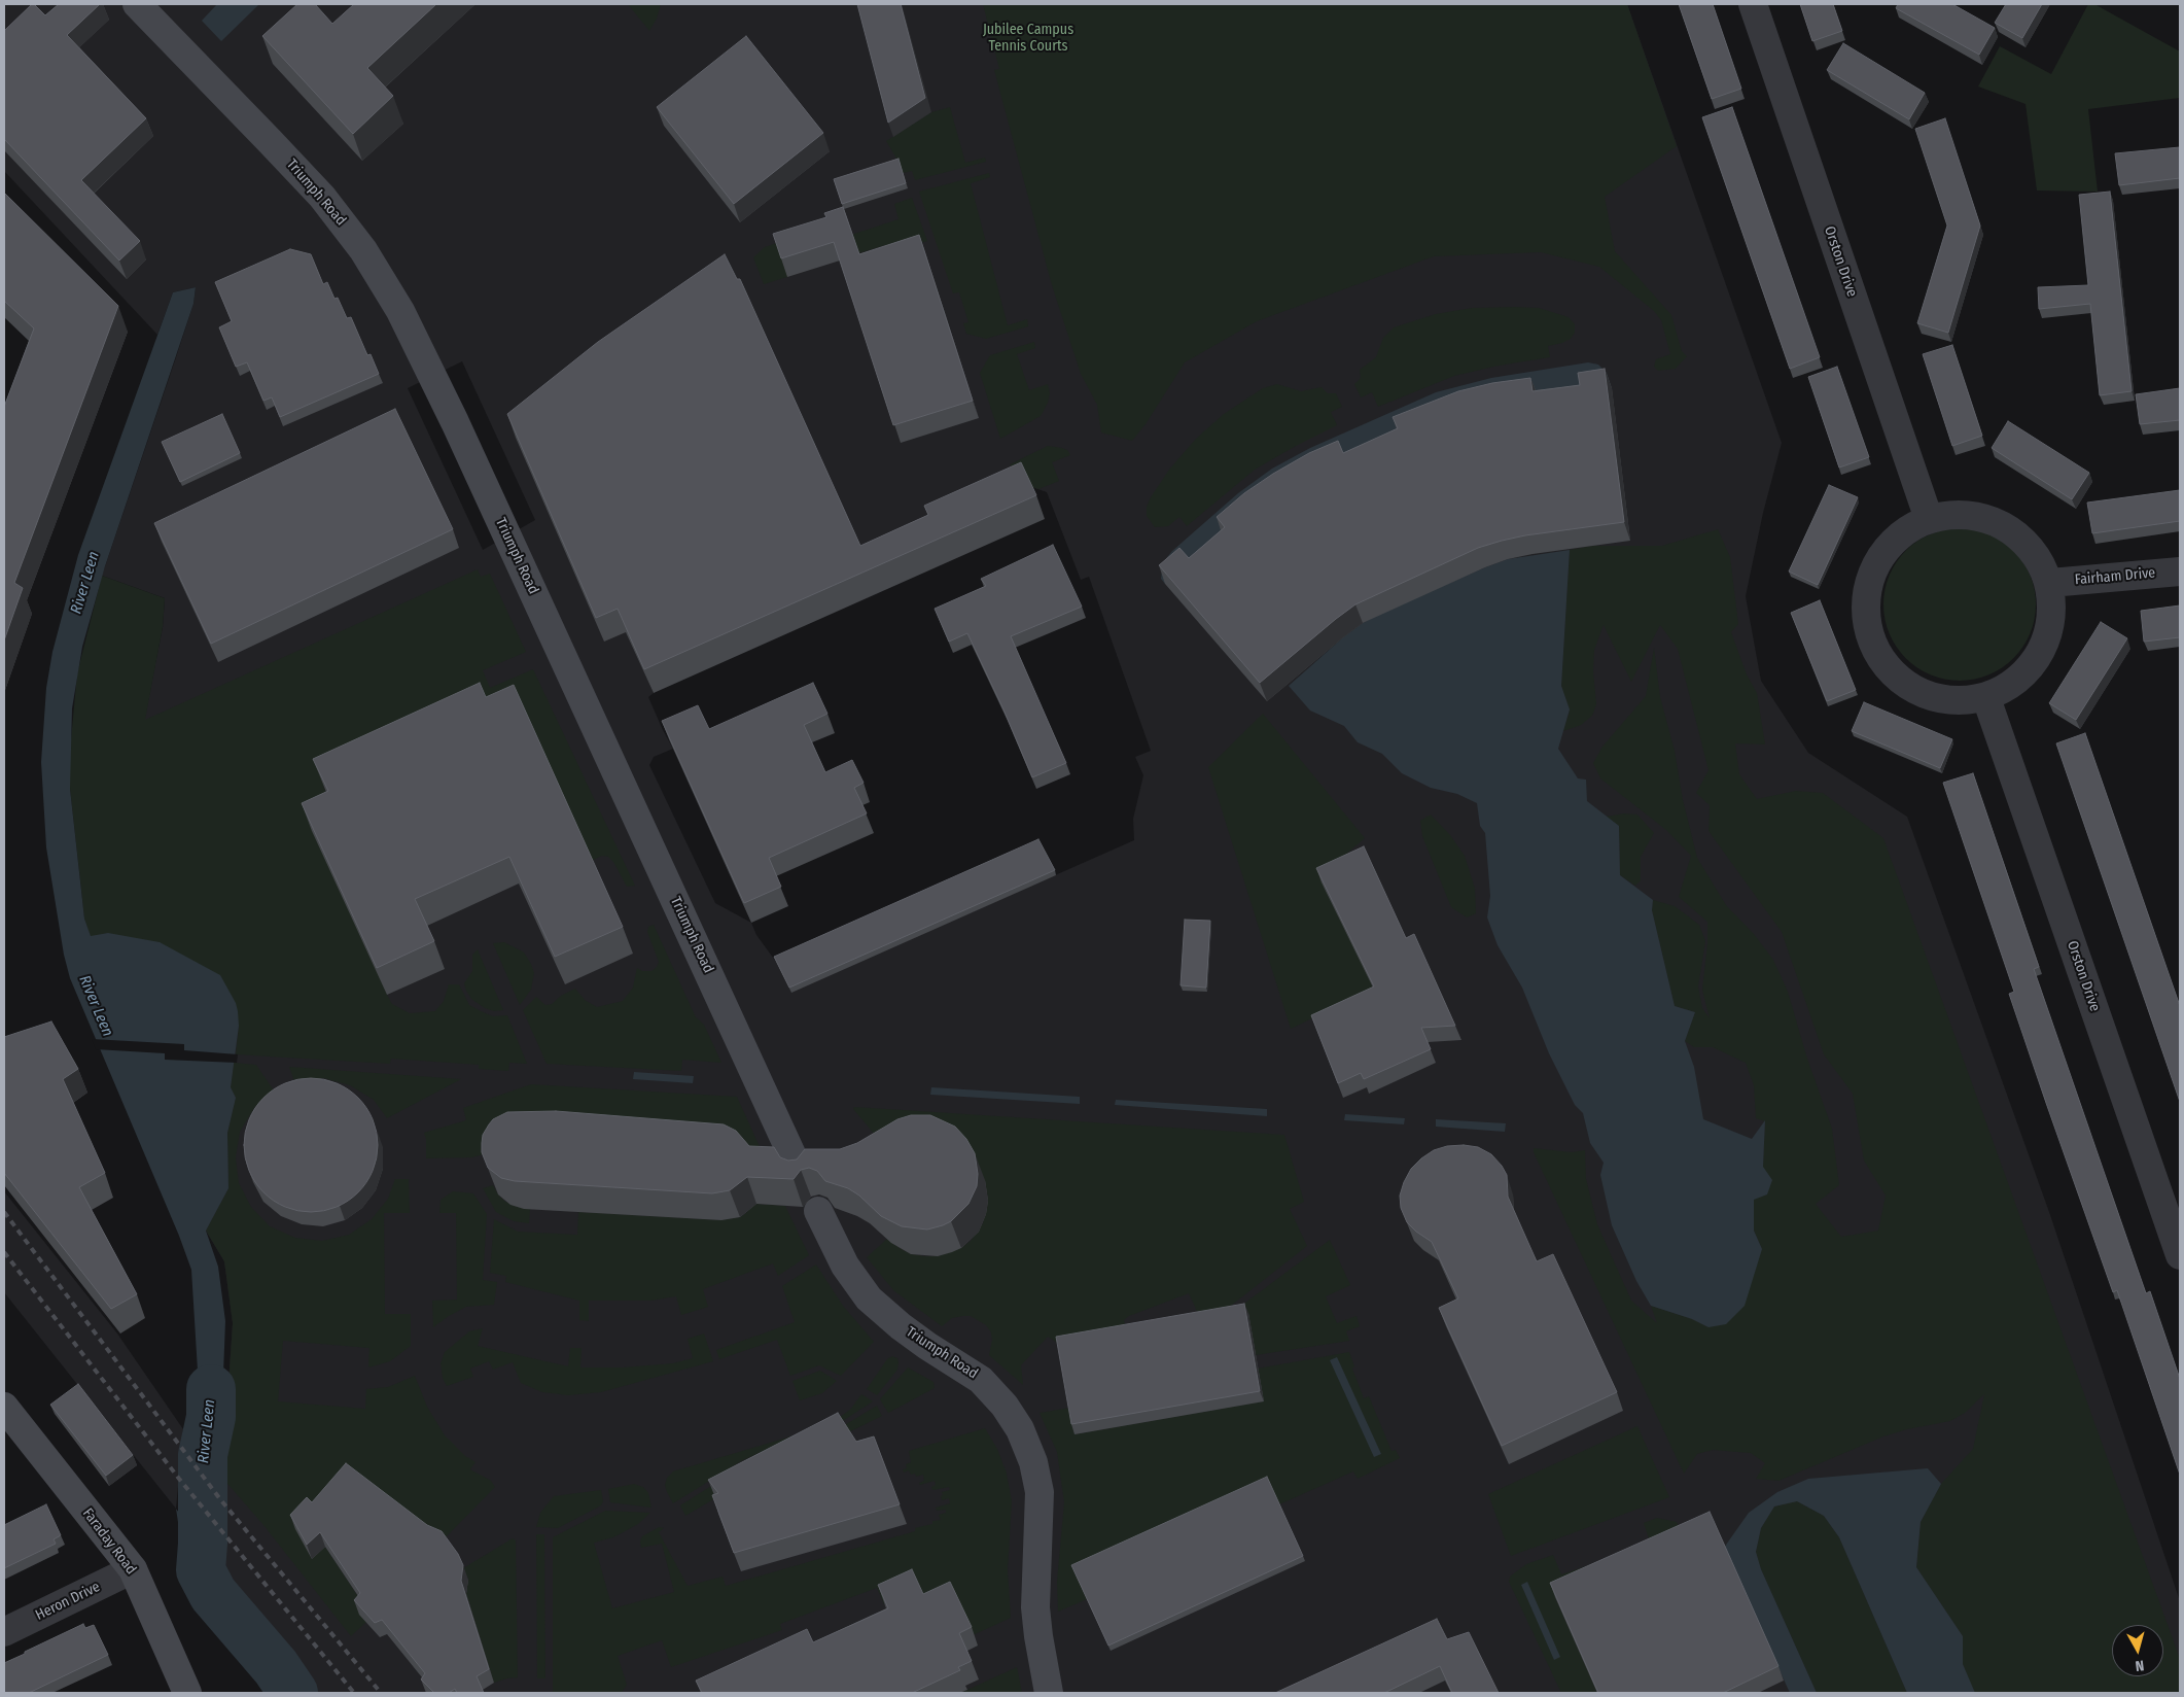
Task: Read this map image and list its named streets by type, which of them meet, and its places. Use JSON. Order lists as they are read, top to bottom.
{
  "streets": {
    "street": [
      "Triumph Road",
      "Orston Drive",
      "Fairham Drive",
      "Faraday Road",
      "Heron Drive"
    ]
  },
  "crossings": [
    ["Faraday Road", "Heron Drive"]
  ],
  "water": ["River Leen"],
  "parks": ["Jubilee Campus Tennis Courts"],
  "north": "bottom"
}
